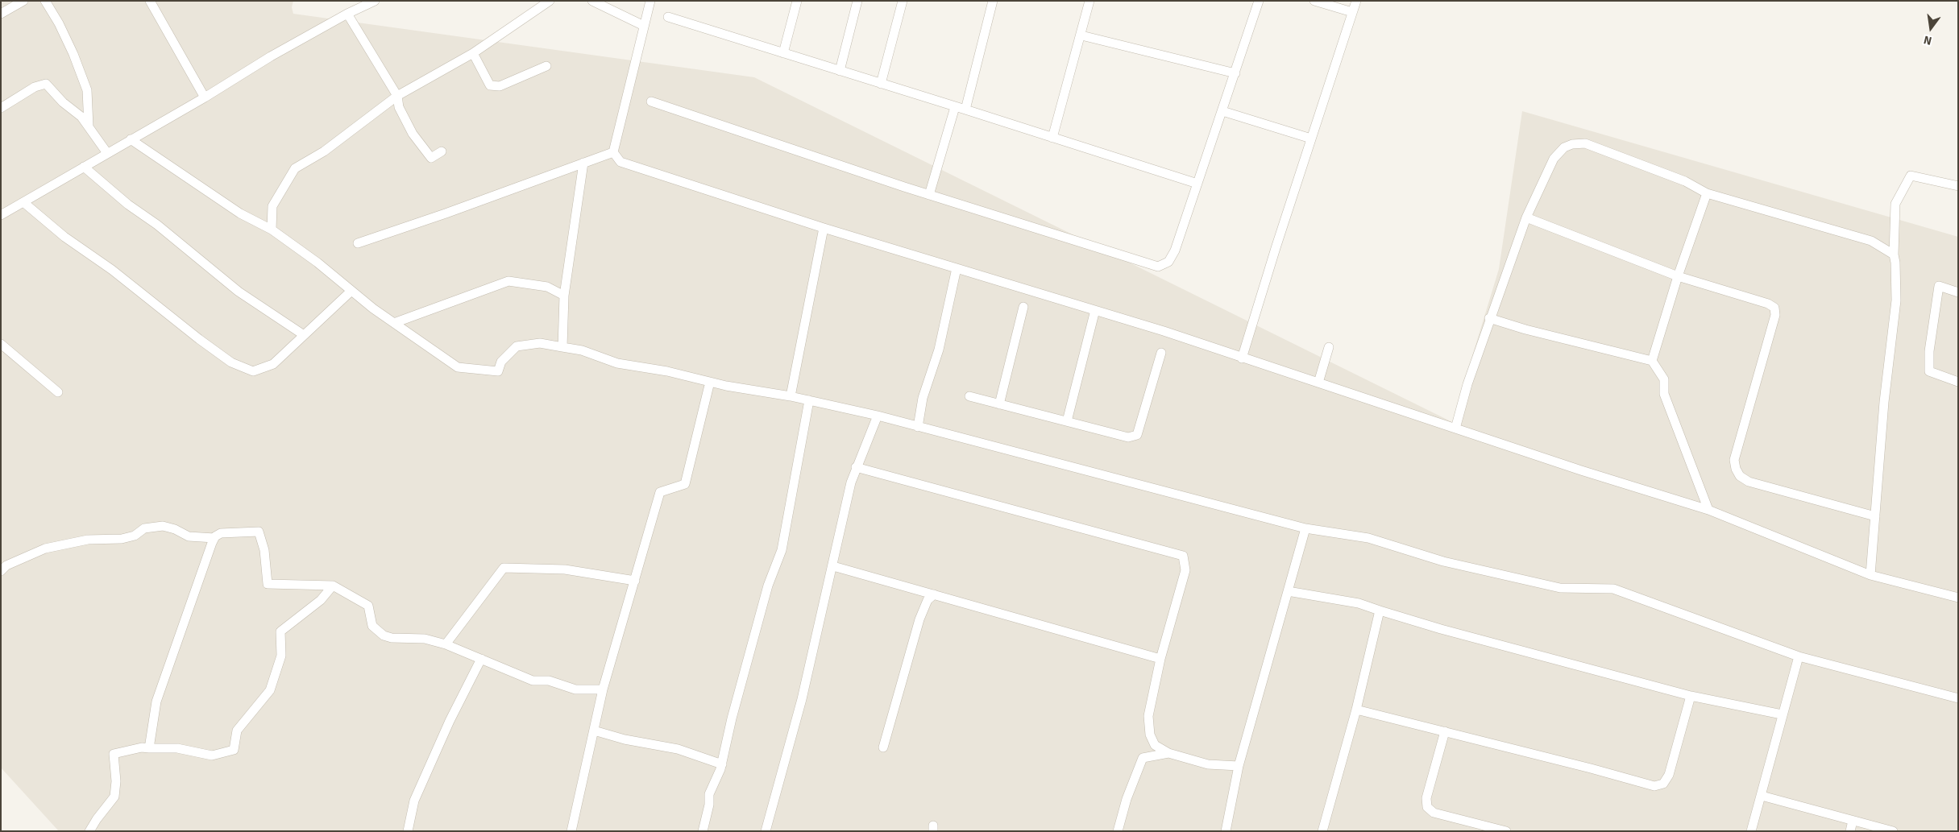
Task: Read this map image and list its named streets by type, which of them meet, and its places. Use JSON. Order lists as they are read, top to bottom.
{
  "north": "bottom"
}
